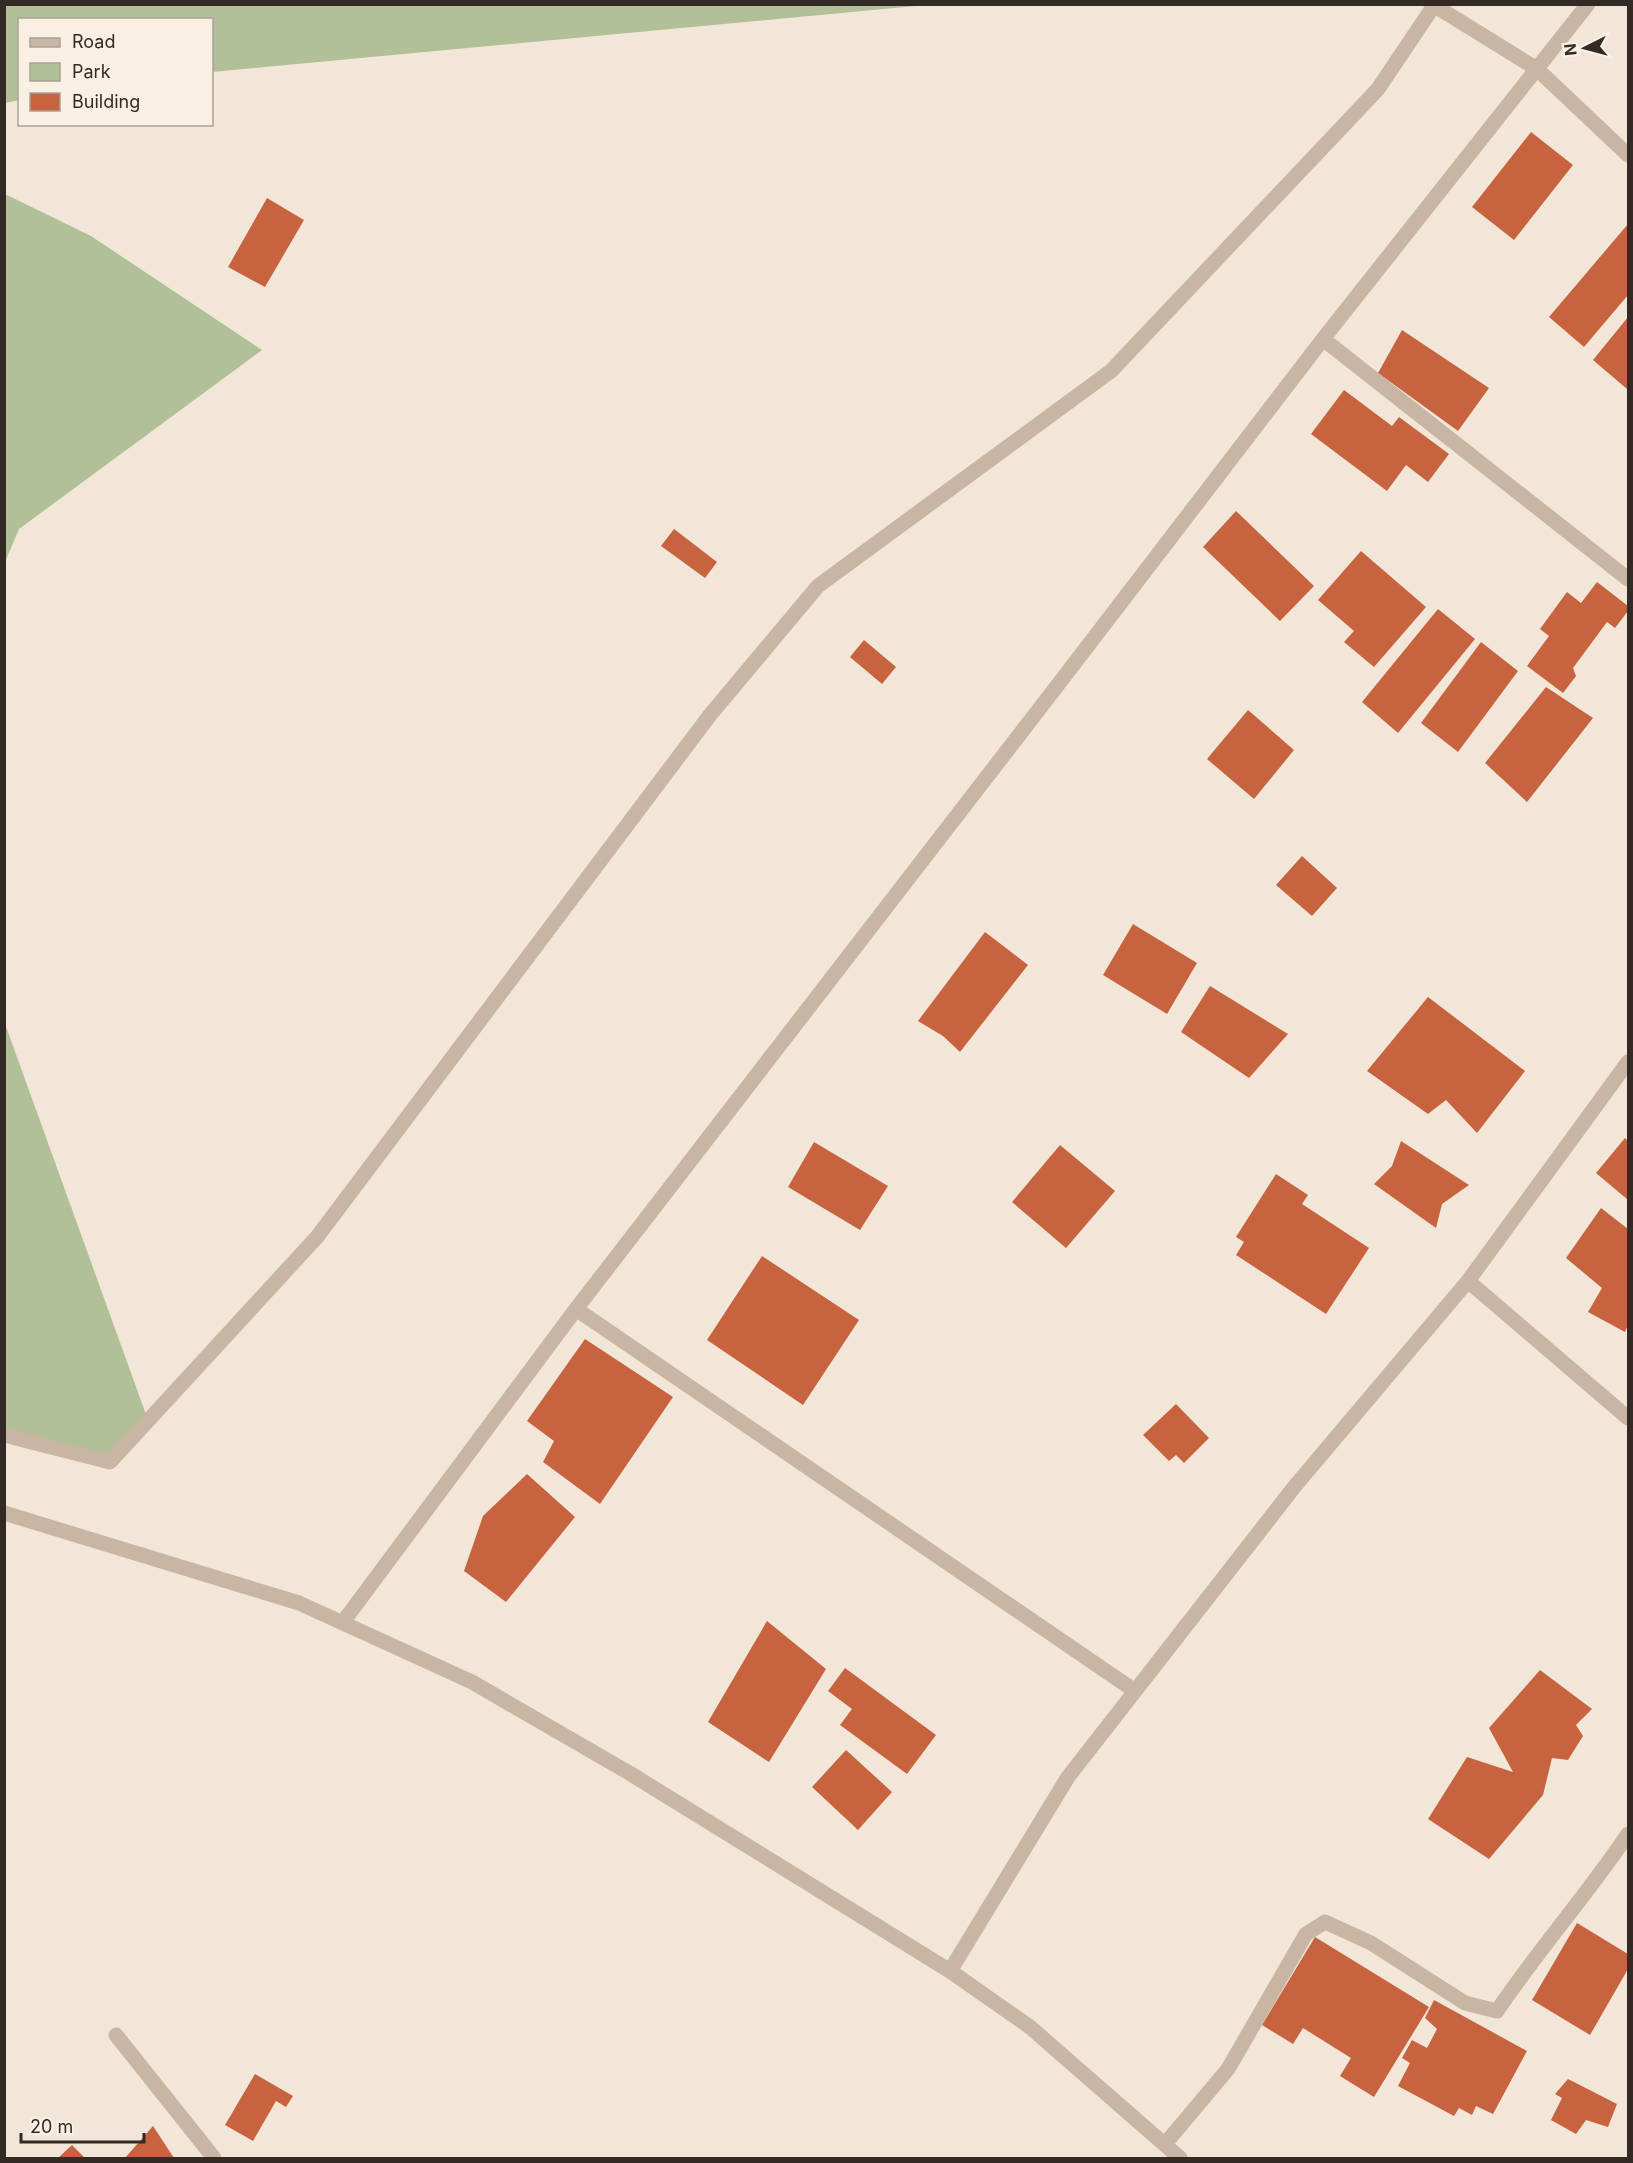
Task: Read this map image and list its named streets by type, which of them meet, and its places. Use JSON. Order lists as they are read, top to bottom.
{
  "legend": ["Road", "Park", "Building"],
  "scale_bar": "20 m",
  "north": "left"
}
